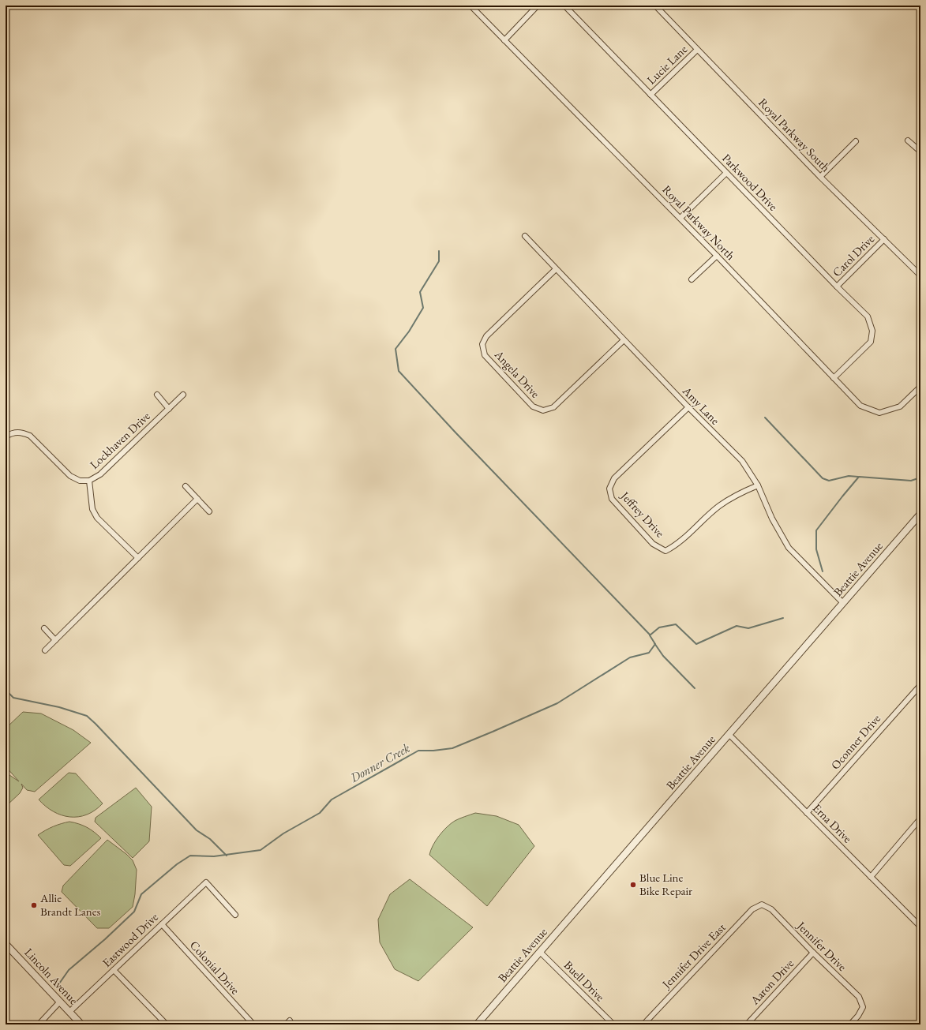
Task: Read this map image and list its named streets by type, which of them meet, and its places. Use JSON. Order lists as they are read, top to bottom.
{
  "streets": {
    "street": [
      "Lucie Lane",
      "Royal Parkway South",
      "Parkwood Drive",
      "Royal Parkway North",
      "Carol Drive",
      "Angela Drive",
      "Amy Lane",
      "Lockhaven Drive",
      "Jeffrey Drive",
      "Beattie Avenue",
      "Oconner Drive",
      "Erna Drive",
      "Eastwood Drive",
      "Jennifer Drive",
      "Jennifer Drive East",
      "Colonial Drive",
      "Lincoln Avenue",
      "Buell Drive",
      "Aaron Drive"
    ]
  },
  "crossings": [
    ["Lucie Lane", "Royal Parkway South"],
    ["Lucie Lane", "Parkwood Drive"],
    ["Royal Parkway South", "Carol Drive"],
    ["Parkwood Drive", "Royal Parkway North"],
    ["Parkwood Drive", "Carol Drive"],
    ["Angela Drive", "Amy Lane"],
    ["Amy Lane", "Jeffrey Drive"],
    ["Amy Lane", "Beattie Avenue"],
    ["Beattie Avenue", "Erna Drive"],
    ["Beattie Avenue", "Buell Drive"],
    ["Oconner Drive", "Erna Drive"],
    ["Eastwood Drive", "Colonial Drive"],
    ["Eastwood Drive", "Lincoln Avenue"],
    ["Jennifer Drive", "Jennifer Drive East"],
    ["Jennifer Drive", "Aaron Drive"]
  ],
  "water": ["Donner Creek"],
  "places": ["Blue Line Bike Repair", "Allie Brandt Lanes"]
}
